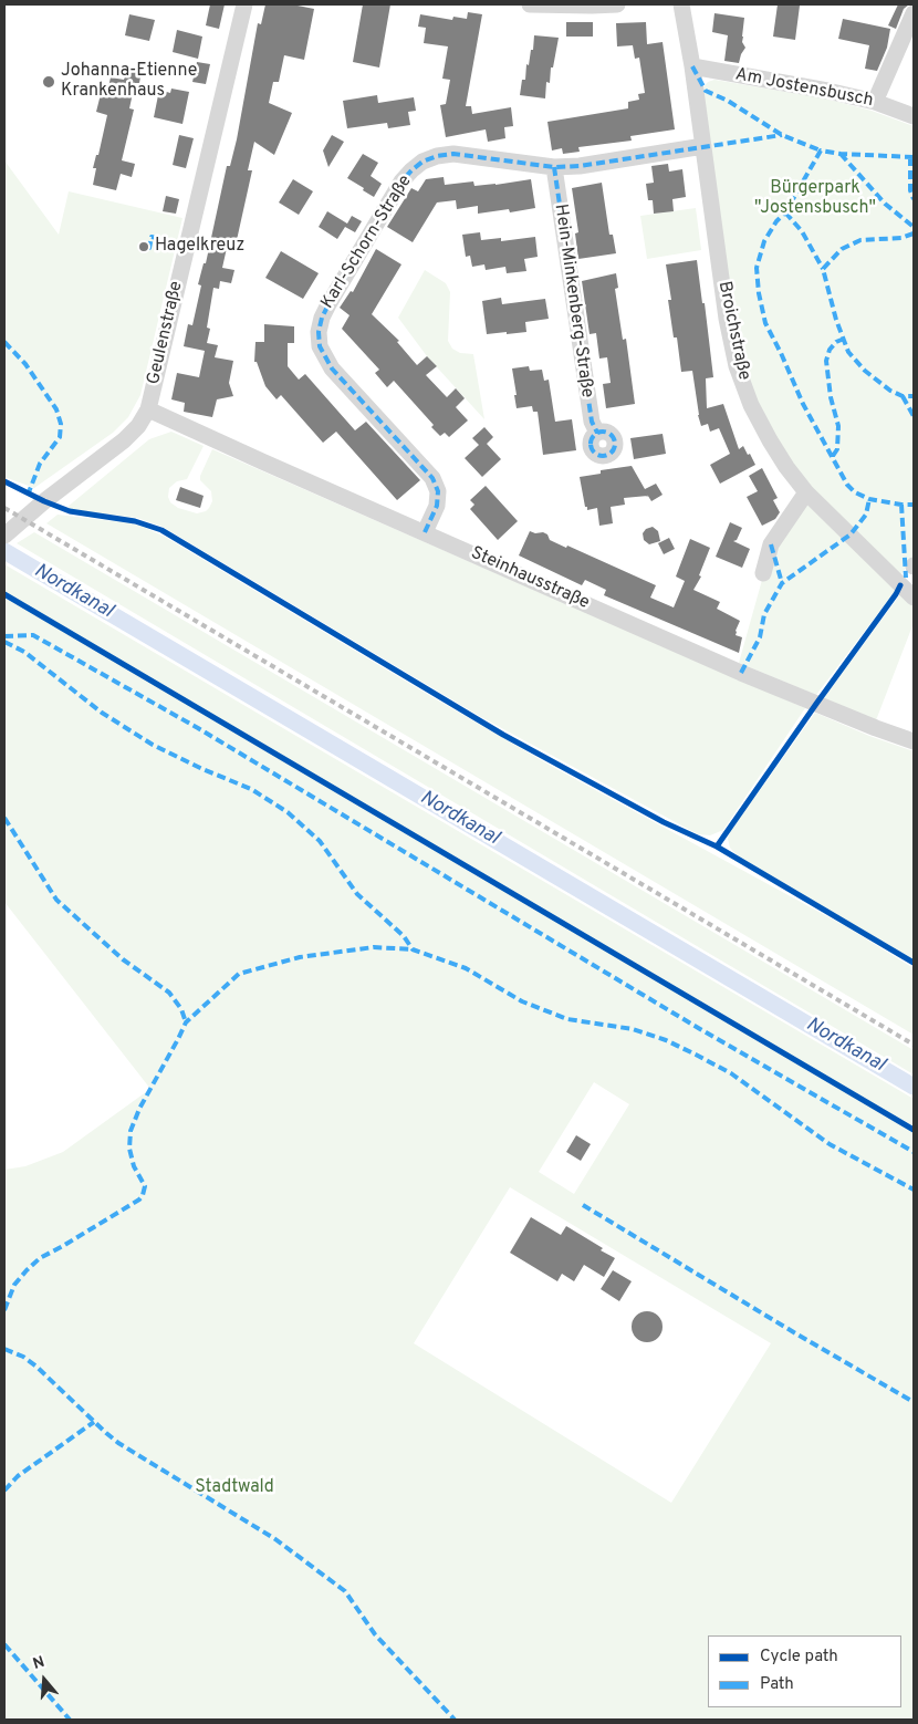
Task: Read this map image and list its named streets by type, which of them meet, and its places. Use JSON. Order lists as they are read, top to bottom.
{
  "streets": {
    "street": [
      "Am Jostensbusch",
      "Karl-Schorn-Straße",
      "Hein-Minkenberg-Straße",
      "Broichstraße",
      "Geulenstraße",
      "Steinhausstraße"
    ]
  },
  "crossings": [
    ["Am Jostensbusch", "Broichstraße"],
    ["Karl-Schorn-Straße", "Hein-Minkenberg-Straße"],
    ["Karl-Schorn-Straße", "Broichstraße"],
    ["Karl-Schorn-Straße", "Steinhausstraße"],
    ["Geulenstraße", "Steinhausstraße"]
  ],
  "water": ["Nordkanal"],
  "parks": ["Bürgerpark \"Jostensbusch\"", "Stadtwald"],
  "places": ["Johanna-Etienne Krankenhaus", "Hagelkreuz"],
  "legend": ["Cycle path", "Path"],
  "north": "top"
}
